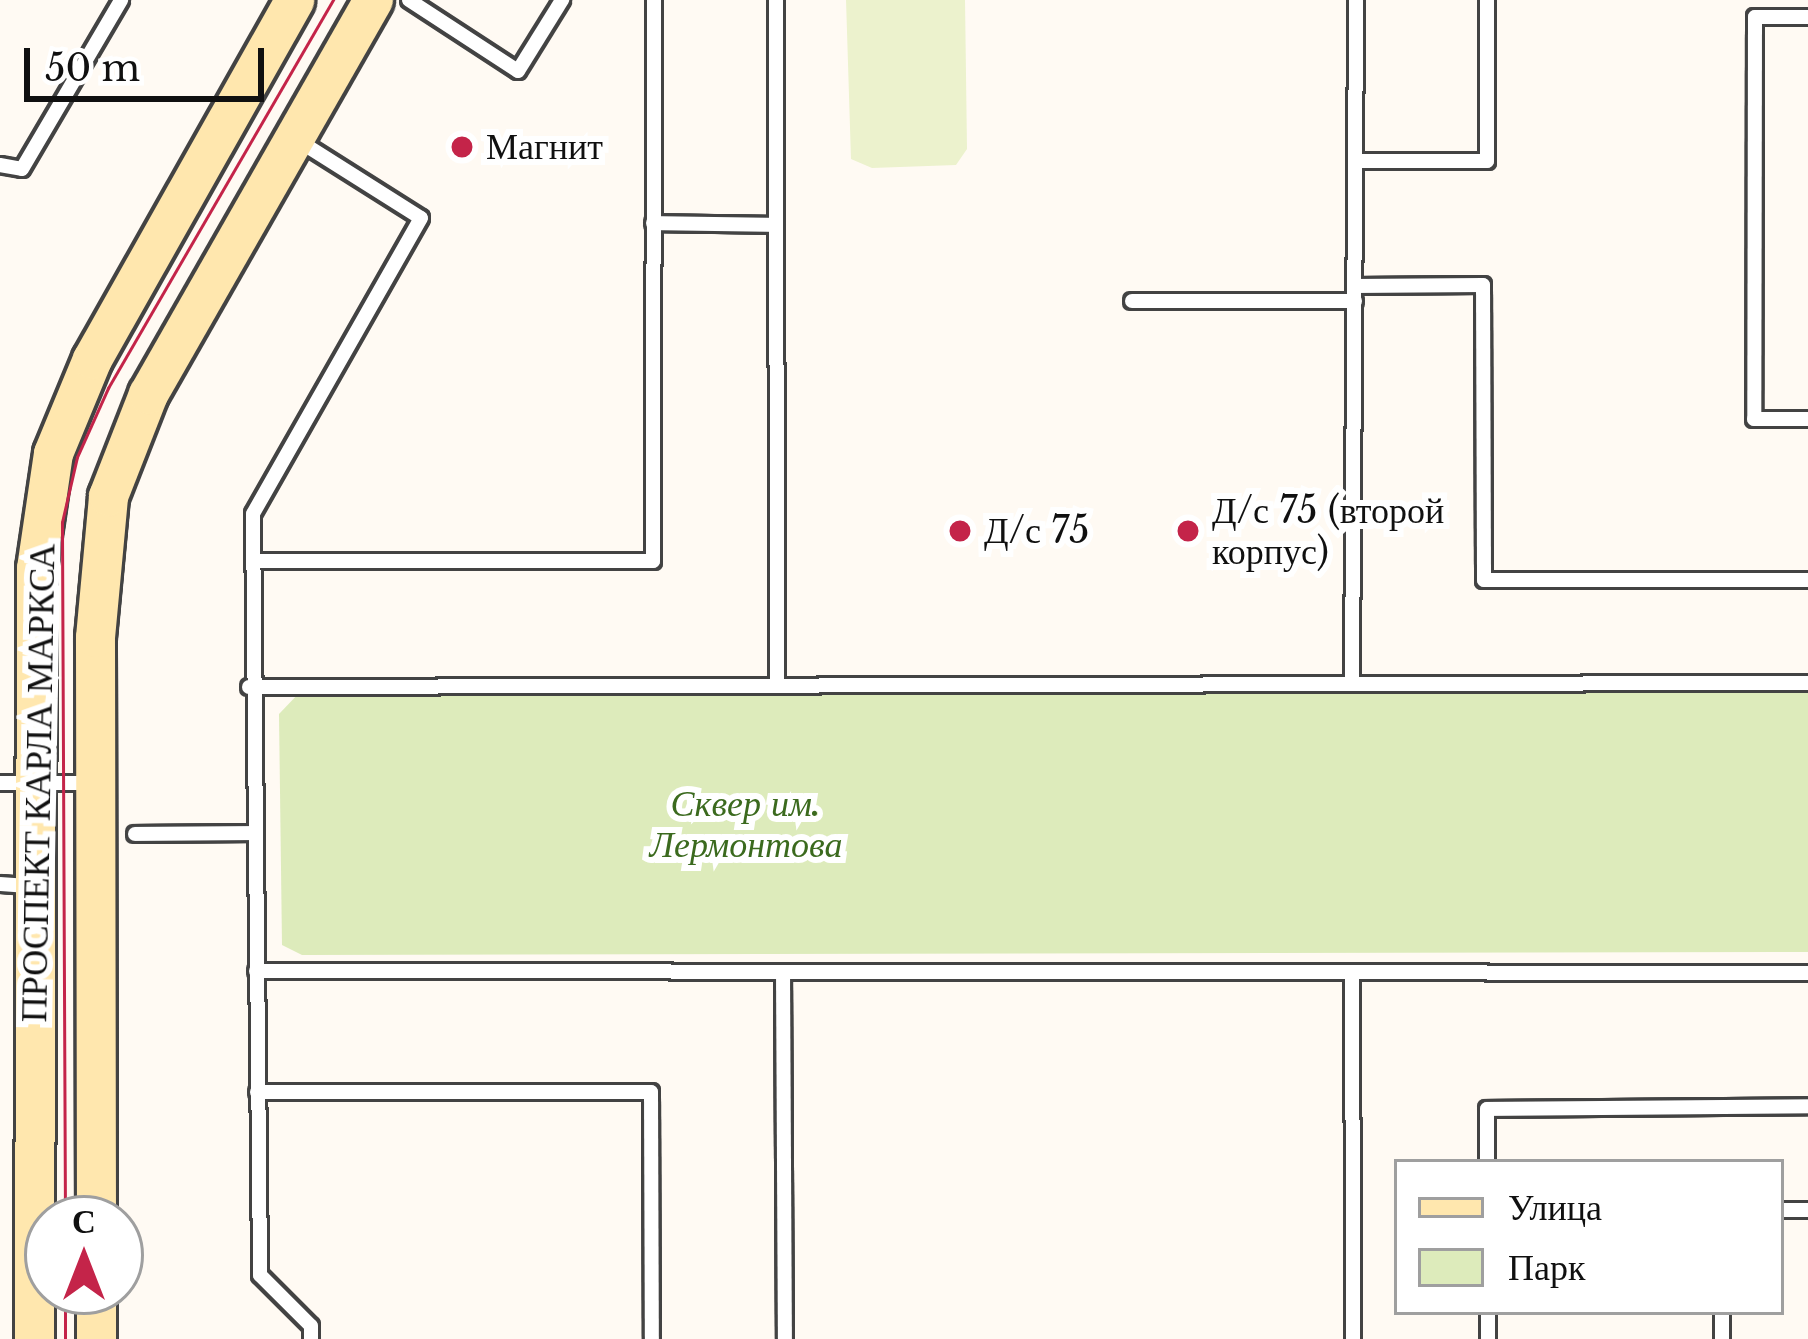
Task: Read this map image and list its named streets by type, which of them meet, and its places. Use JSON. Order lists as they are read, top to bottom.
{
  "streets": {
    "main road": ["ПРОСПЕКТ КАРЛА МАРКСА"]
  },
  "parks": ["Сквер им. Лермонтова"],
  "places": ["Магнит", "Д/с 75", "Д/с 75 (второй корпус)"],
  "legend": ["Улица", "Парк"],
  "scale_bar": "50 m",
  "north": "top"
}
